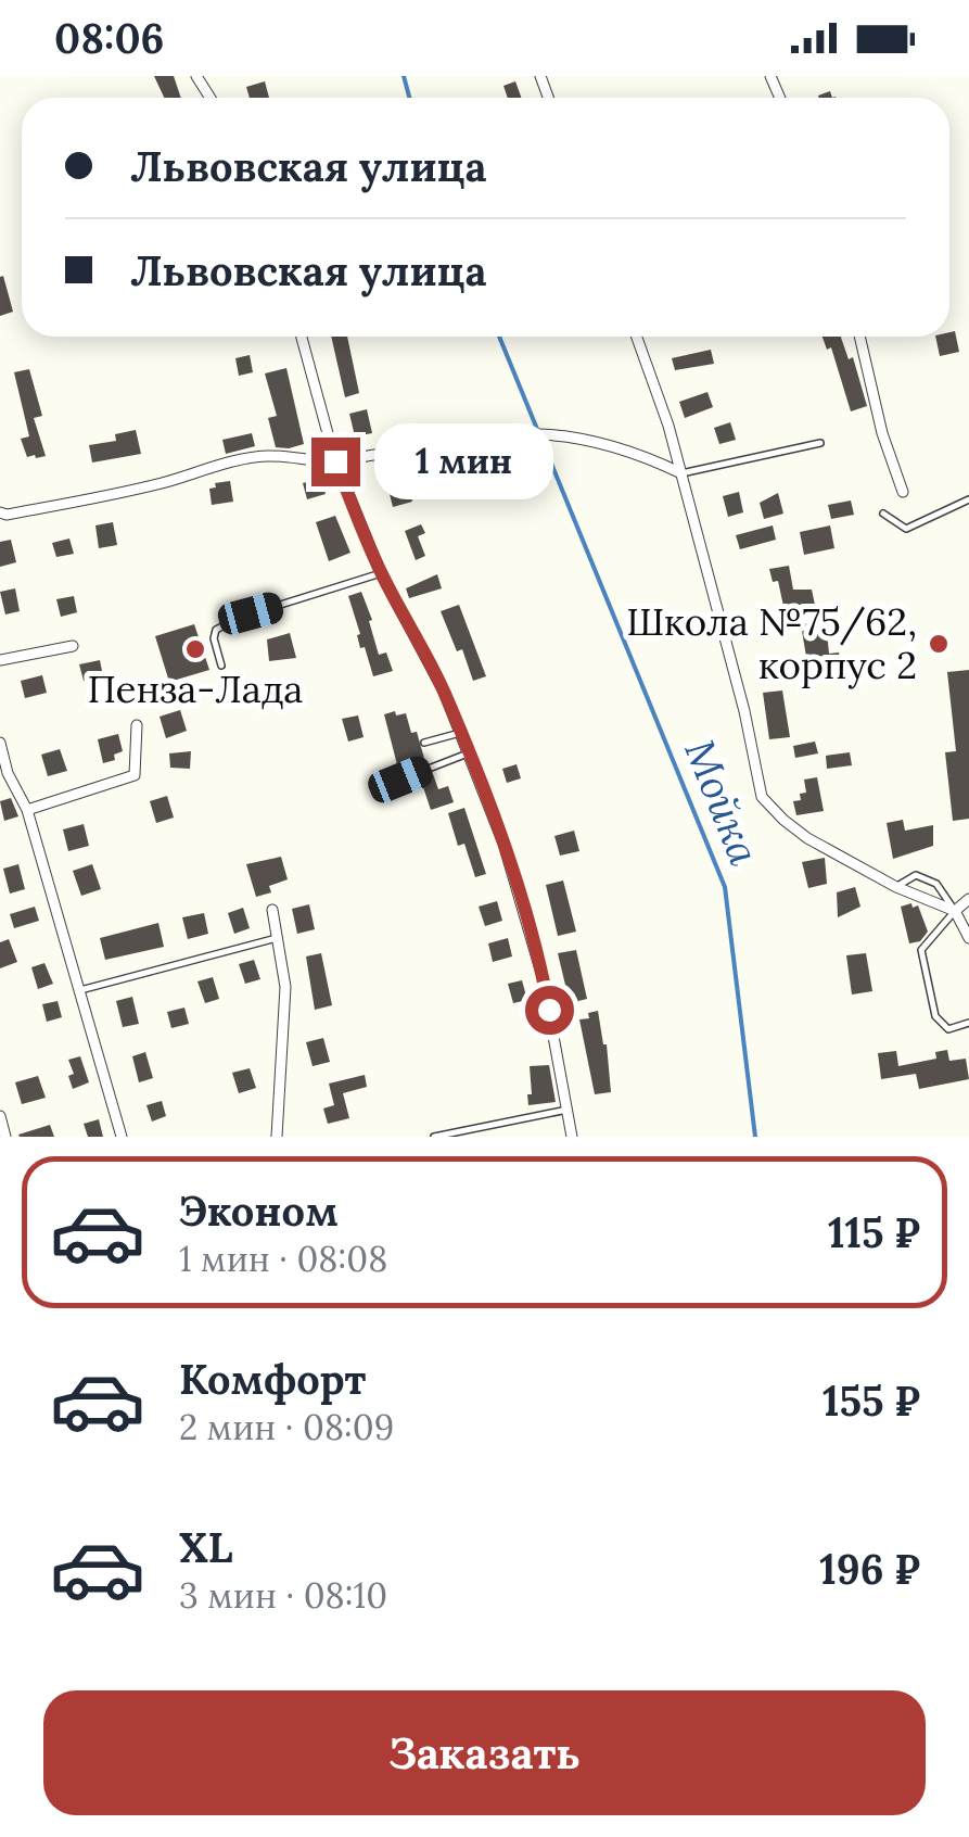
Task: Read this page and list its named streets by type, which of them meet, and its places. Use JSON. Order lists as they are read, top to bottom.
{
  "water": ["Мойка"],
  "places": ["Школа №75/62, корпус 2", "Пенза-Лада"],
  "page": {
    "status": "08:06",
    "banner": ["Львовская улица", "Львовская улица"],
    "bubble": "1 мин",
    "list": [
      {
        "name": "Эконом",
        "note": "1 мин · 08:08",
        "value": "115 ₽"
      },
      {
        "name": "Комфорт",
        "note": "2 мин · 08:09",
        "value": "155 ₽"
      },
      {
        "name": "XL",
        "note": "3 мин · 08:10",
        "value": "196 ₽"
      }
    ],
    "buttons": "Заказать"
  }
}
